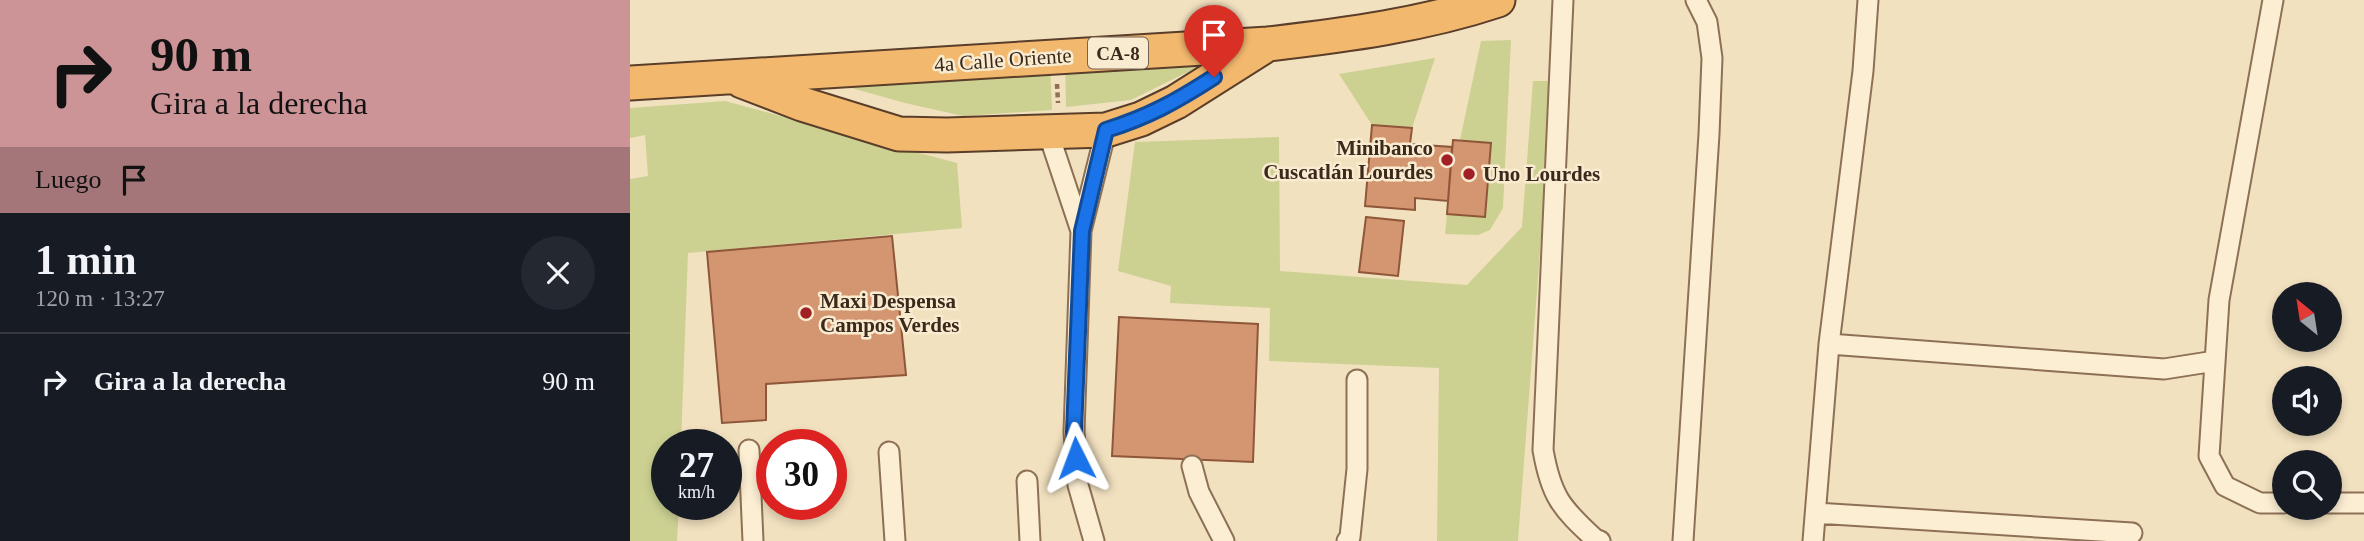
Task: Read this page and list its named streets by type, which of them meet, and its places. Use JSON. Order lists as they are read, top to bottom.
{
  "streets": {
    "highway": ["CA-8", "4a Calle Oriente"]
  },
  "places": ["Minibanco Cuscatlán Lourdes", "Uno Lourdes", "Maxi Despensa Campos Verdes"],
  "north": "top left",
  "page": {
    "turn": ["90 m", "Gira a la derecha"],
    "then": "Luego",
    "heading": ["1 min", "120 m · 13:27"],
    "list": [
      {
        "name": "Gira a la derecha",
        "value": "90 m"
      }
    ],
    "speed": "27 km/h",
    "limit": "30"
  }
}
